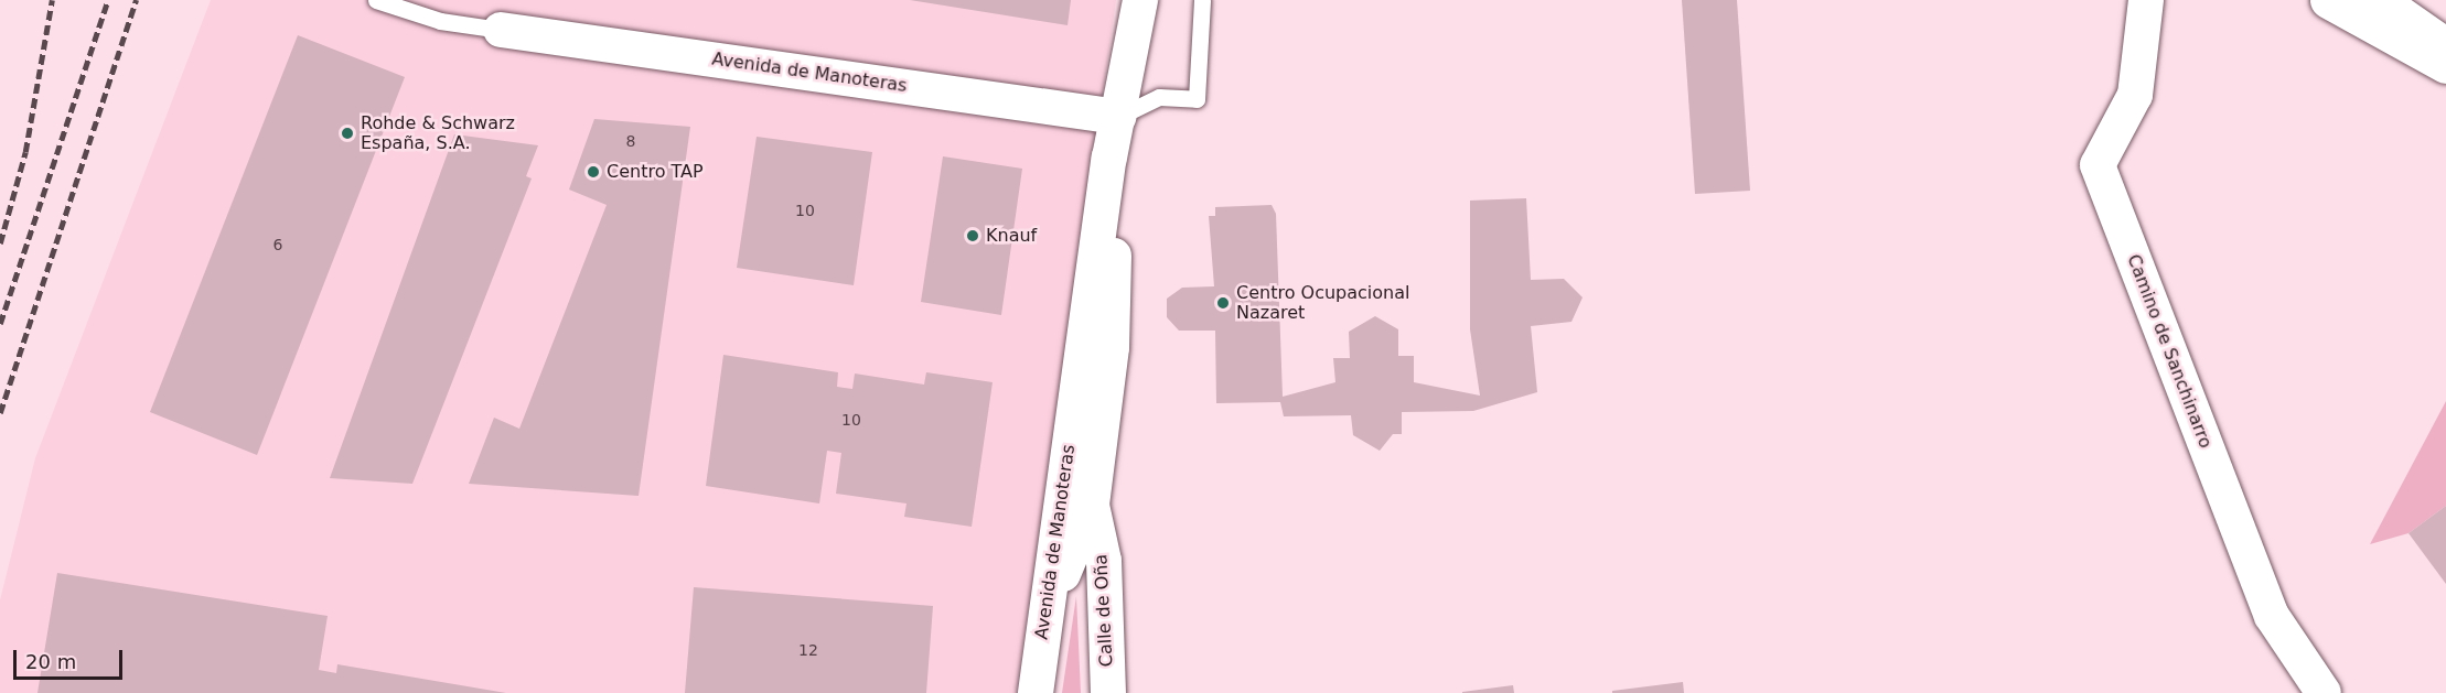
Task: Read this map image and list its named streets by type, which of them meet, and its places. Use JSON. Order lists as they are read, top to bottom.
{
  "streets": {
    "street": ["Avenida de Manoteras", "Camino de Sanchinarro", "Calle de Oña"]
  },
  "crossings": [
    ["Avenida de Manoteras", "Calle de Oña"]
  ],
  "places": [
    "Rohde & Schwarz España, S.A.",
    "Centro TAP",
    "Knauf",
    "Centro Ocupacional Nazaret"
  ],
  "house_numbers": [
    "8",
    "10",
    "6",
    "10",
    "12"
  ],
  "scale_bar": "20 m"
}
